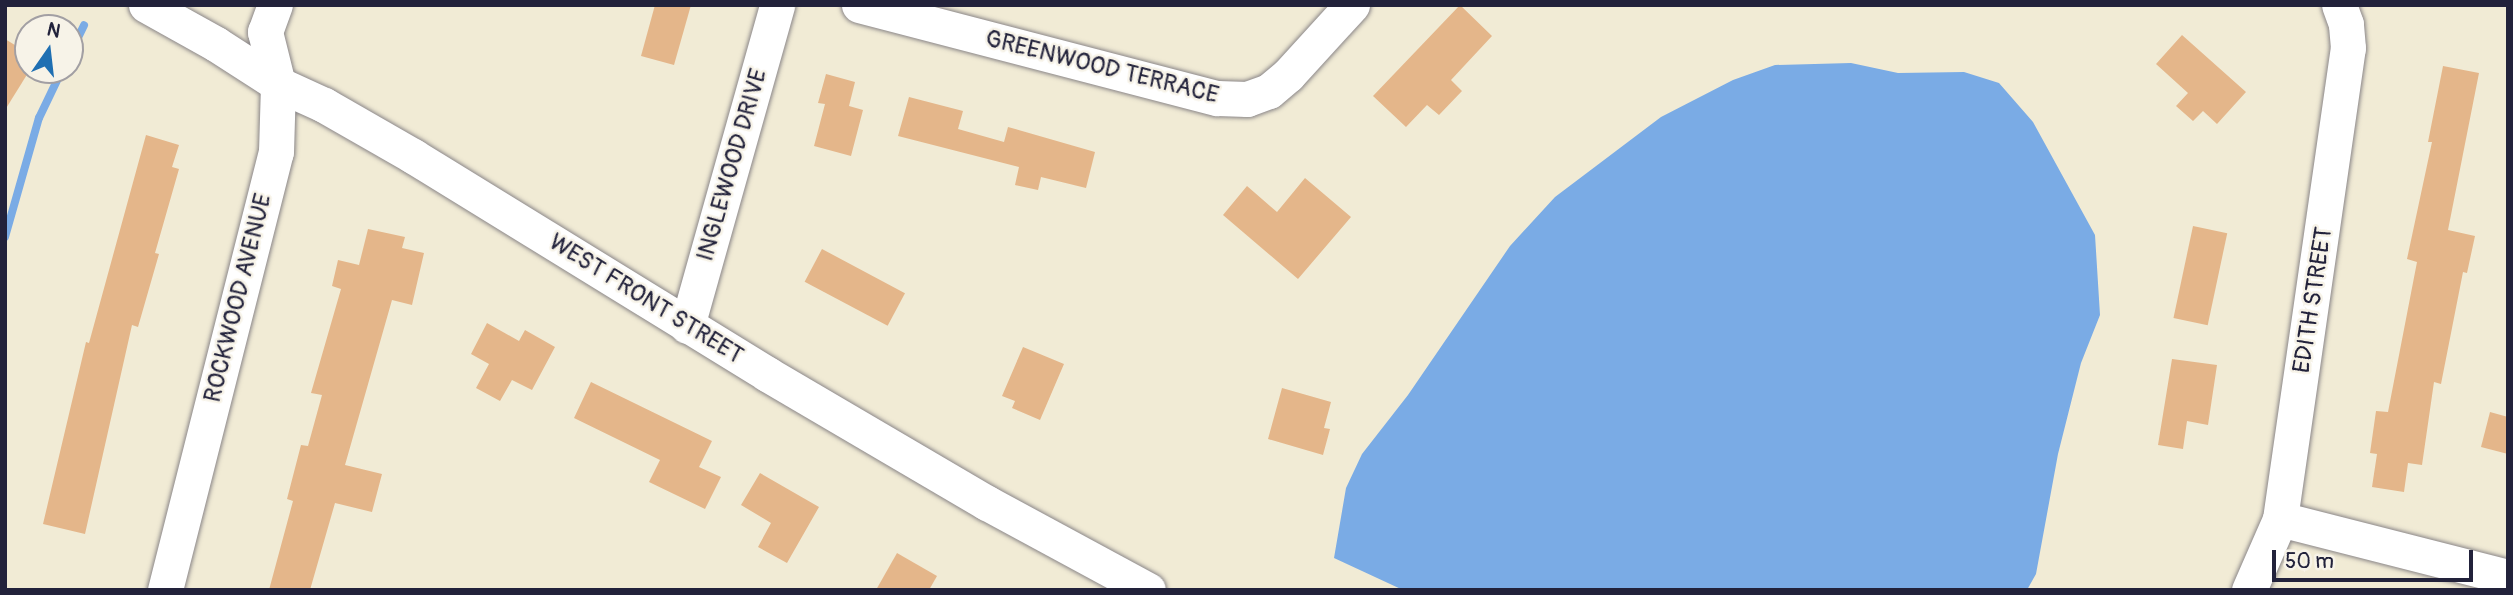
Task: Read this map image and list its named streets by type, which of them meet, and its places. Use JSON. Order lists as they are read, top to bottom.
{
  "streets": {
    "street": [
      "GREENWOOD TERRACE",
      "INGLEWOOD DRIVE",
      "ROCKWOOD AVENUE",
      "WEST FRONT STREET",
      "EDITH STREET"
    ]
  },
  "crossings": [
    ["INGLEWOOD DRIVE", "WEST FRONT STREET"],
    ["ROCKWOOD AVENUE", "WEST FRONT STREET"]
  ],
  "scale_bar": "50 m",
  "north": "top"
}
